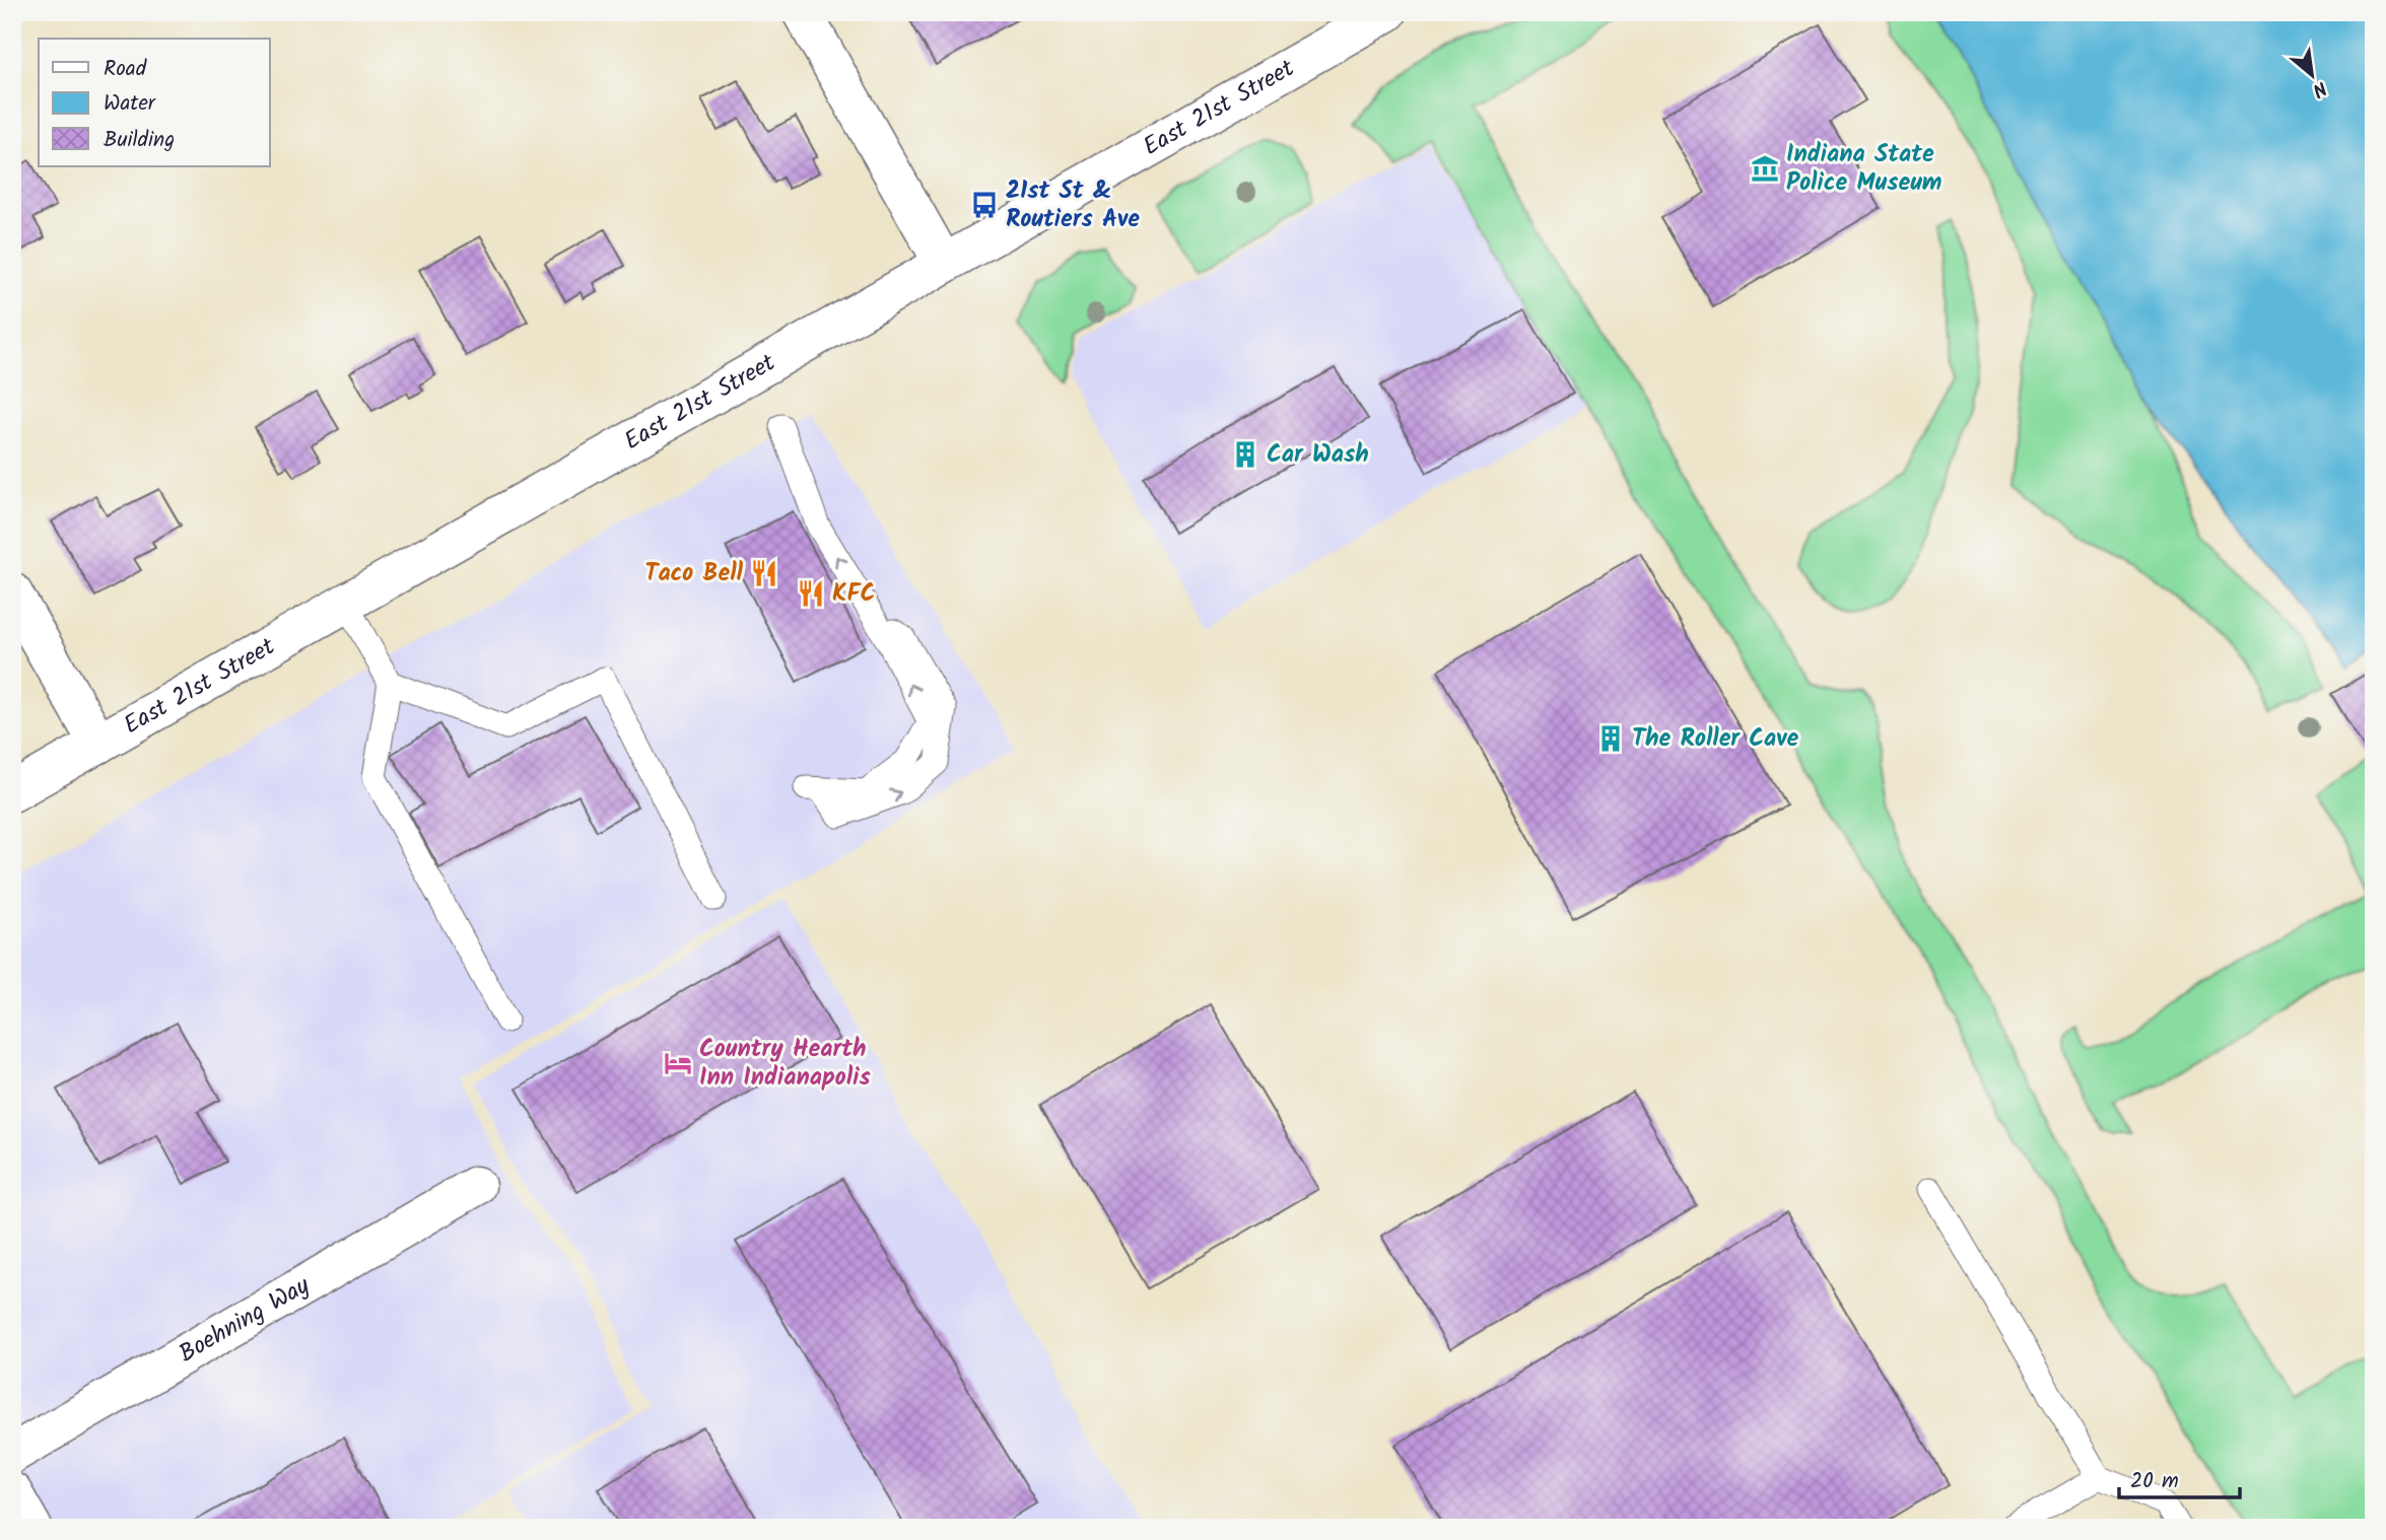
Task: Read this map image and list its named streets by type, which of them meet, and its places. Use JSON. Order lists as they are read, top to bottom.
{
  "streets": {
    "main road": ["East 21st Street", "Boehning Way"]
  },
  "places": {
    "museum": ["Indiana State Police Museum"],
    "bus stop": ["21st St & Routiers Ave"],
    "building": ["Car Wash", "The Roller Cave"],
    "restaurant": ["Taco Bell", "KFC"],
    "hotel": ["Country Hearth Inn Indianapolis"]
  },
  "legend": ["Road", "Water", "Building"],
  "scale_bar": "20 m",
  "north": "bottom right"
}
